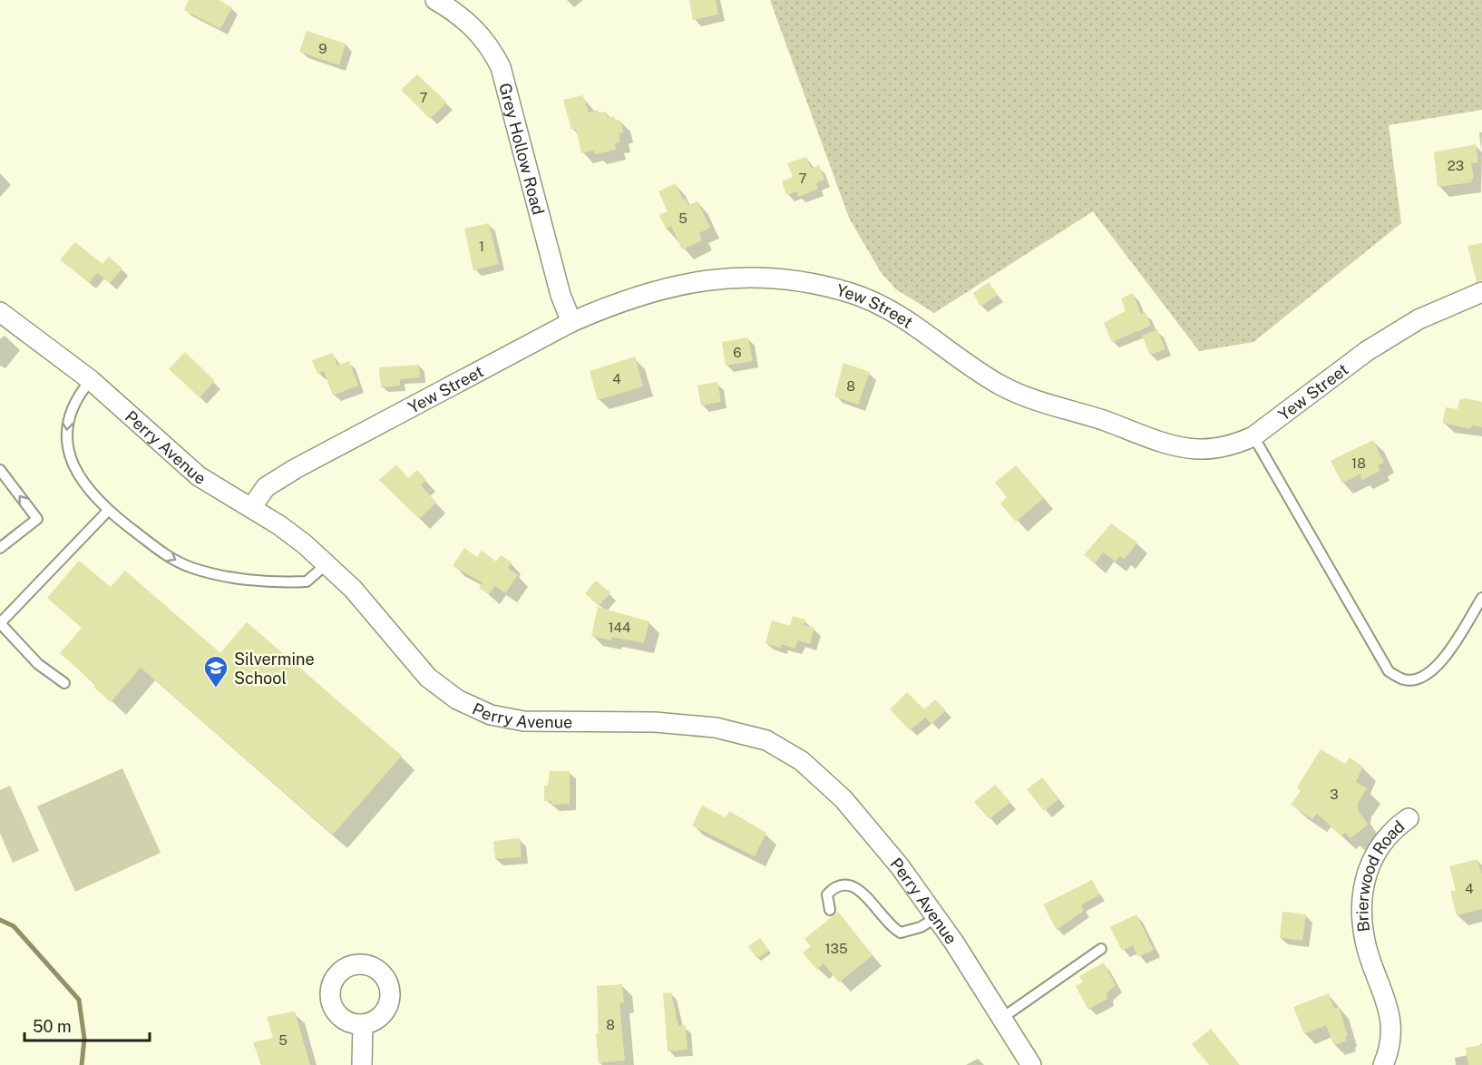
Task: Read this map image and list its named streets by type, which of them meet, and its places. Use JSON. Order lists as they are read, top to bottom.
{
  "streets": {
    "street": [
      "Grey Hollow Road",
      "Yew Street",
      "Perry Avenue",
      "Brierwood Road"
    ]
  },
  "crossings": [
    ["Grey Hollow Road", "Yew Street"],
    ["Yew Street", "Perry Avenue"]
  ],
  "places": {
    "school or university": ["Silvermine School"]
  },
  "house_numbers": [
    "9",
    "7",
    "23",
    "7",
    "5",
    "1",
    "6",
    "4",
    "8",
    "18",
    "144",
    "3",
    "4",
    "135",
    "8",
    "5"
  ],
  "scale_bar": "50 m"
}
